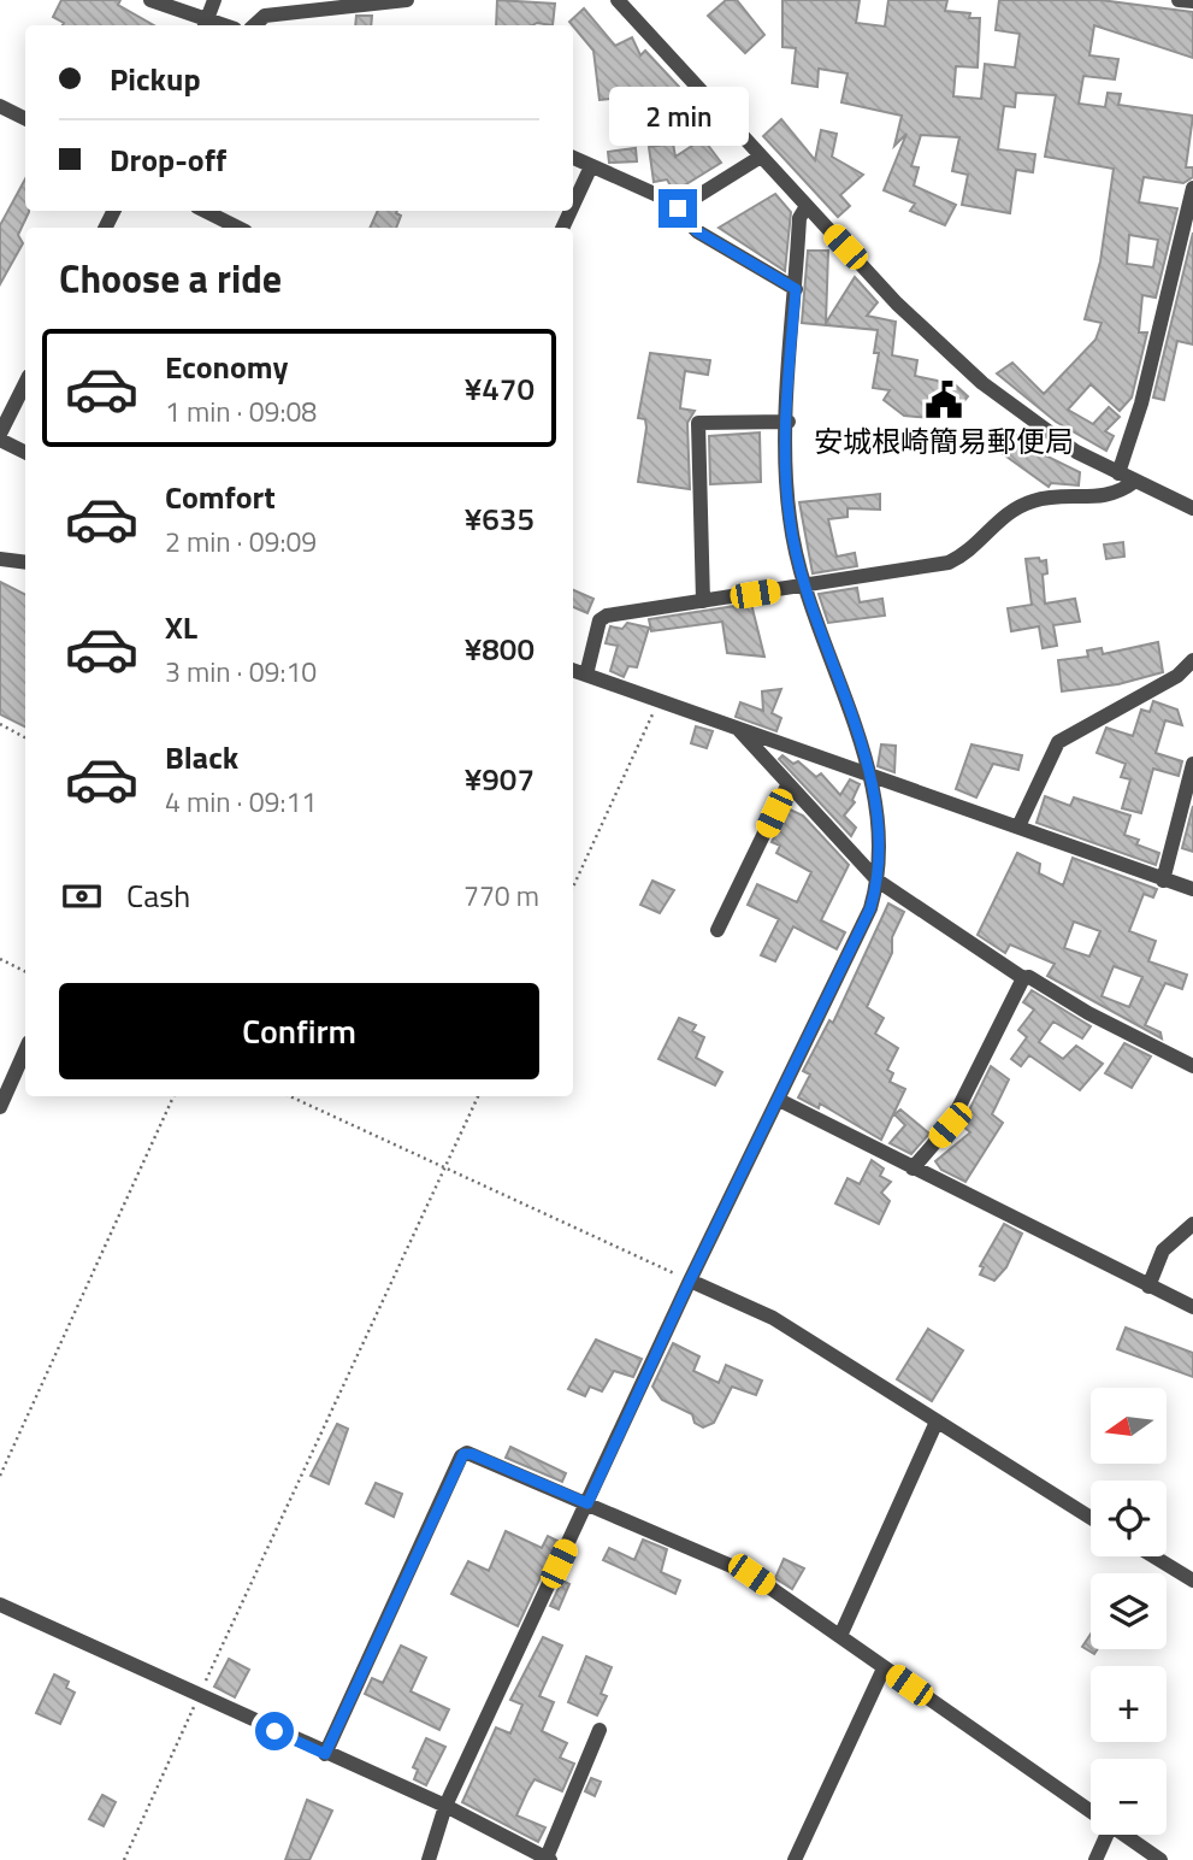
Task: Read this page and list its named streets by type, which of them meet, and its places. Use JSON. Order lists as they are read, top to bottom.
{
  "places": {
    "public building": ["安城根崎簡易郵便局"]
  },
  "north": "left",
  "page": {
    "banner": ["Pickup", "Drop-off"],
    "bubble": "2 min",
    "heading": "Choose a ride",
    "list": [
      {
        "name": "Economy",
        "note": "1 min · 09:08",
        "value": "¥470"
      },
      {
        "name": "Comfort",
        "note": "2 min · 09:09",
        "value": "¥635"
      },
      {
        "name": "XL",
        "note": "3 min · 09:10",
        "value": "¥800"
      },
      {
        "name": "Black",
        "note": "4 min · 09:11",
        "value": "¥907"
      }
    ],
    "pay": ["Cash", "770 m"],
    "buttons": "Confirm",
    "map_buttons": ["+", "−"]
  }
}
